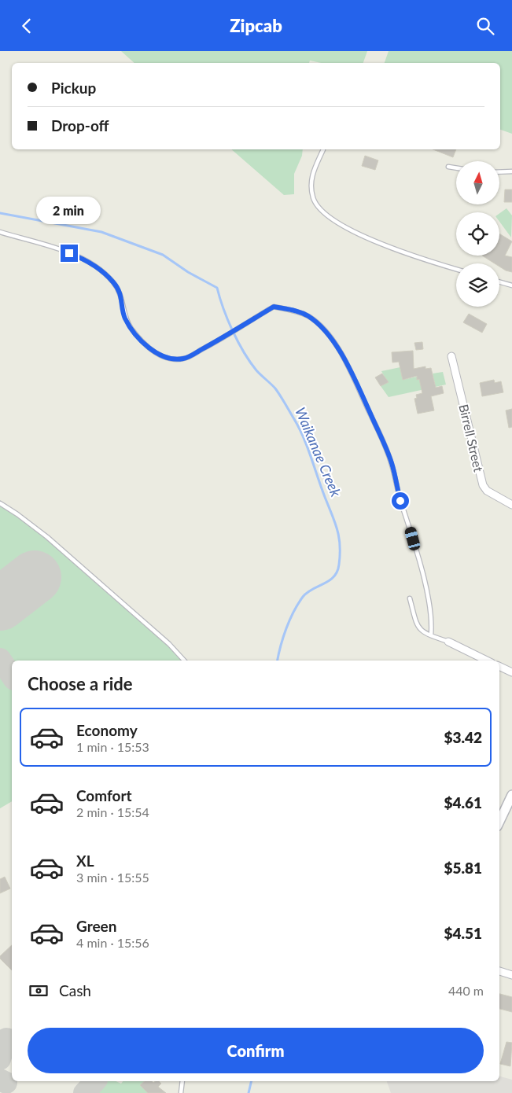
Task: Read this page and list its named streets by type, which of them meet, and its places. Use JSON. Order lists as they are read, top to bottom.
{
  "streets": {
    "street": ["Birrell Street"]
  },
  "water": ["Waikanae Creek"],
  "north": "top",
  "page": {
    "header": "Zipcab",
    "banner": ["Pickup", "Drop-off"],
    "bubble": "2 min",
    "heading": "Choose a ride",
    "list": [
      {
        "name": "Economy",
        "note": "1 min · 15:53",
        "value": "$3.42"
      },
      {
        "name": "Comfort",
        "note": "2 min · 15:54",
        "value": "$4.61"
      },
      {
        "name": "XL",
        "note": "3 min · 15:55",
        "value": "$5.81"
      },
      {
        "name": "Green",
        "note": "4 min · 15:56",
        "value": "$4.51"
      }
    ],
    "pay": ["Cash", "440 m"],
    "buttons": "Confirm"
  }
}
